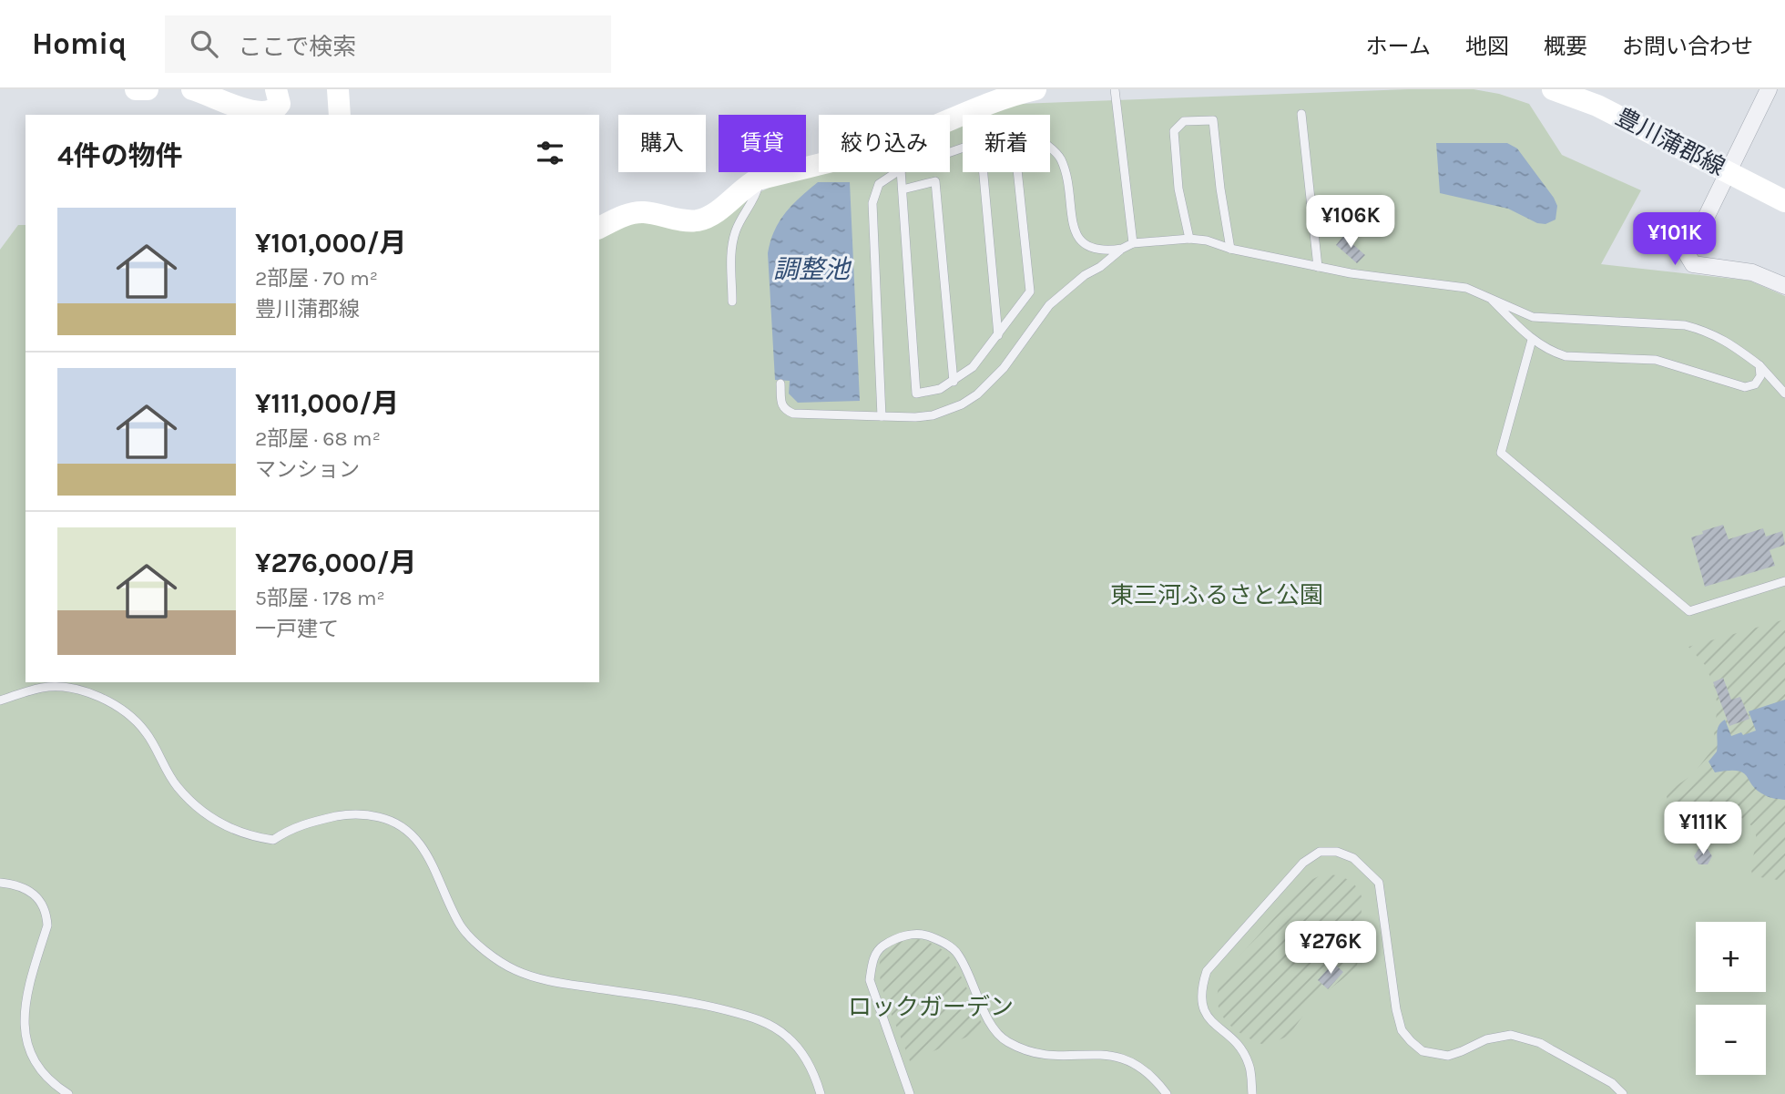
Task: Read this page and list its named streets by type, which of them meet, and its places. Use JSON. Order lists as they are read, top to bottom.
{
  "streets": {
    "main road": ["豊川蒲郡線"]
  },
  "water": ["調整池"],
  "parks": ["東三河ふるさと公園", "ロックガーデン"],
  "page": {
    "header": "Homiq",
    "search": "ここで検索",
    "nav": [
      "ホーム",
      "地図",
      "概要",
      "お問い合わせ"
    ],
    "chip": [
      "購入",
      "賃貸",
      "絞り込み",
      "新着"
    ],
    "heading": "4件の物件",
    "list": [
      {
        "name": "¥101,000/月",
        "note": "2部屋 · 70 m² · 豊川蒲郡線"
      },
      {
        "name": "¥111,000/月",
        "note": "2部屋 · 68 m² · マンション"
      },
      {
        "name": "¥276,000/月",
        "note": "5部屋 · 178 m² · 一戸建て"
      }
    ],
    "price": [
      "¥106K",
      "¥101K",
      "¥111K",
      "¥276K"
    ],
    "map_buttons": ["+", "−"]
  }
}
